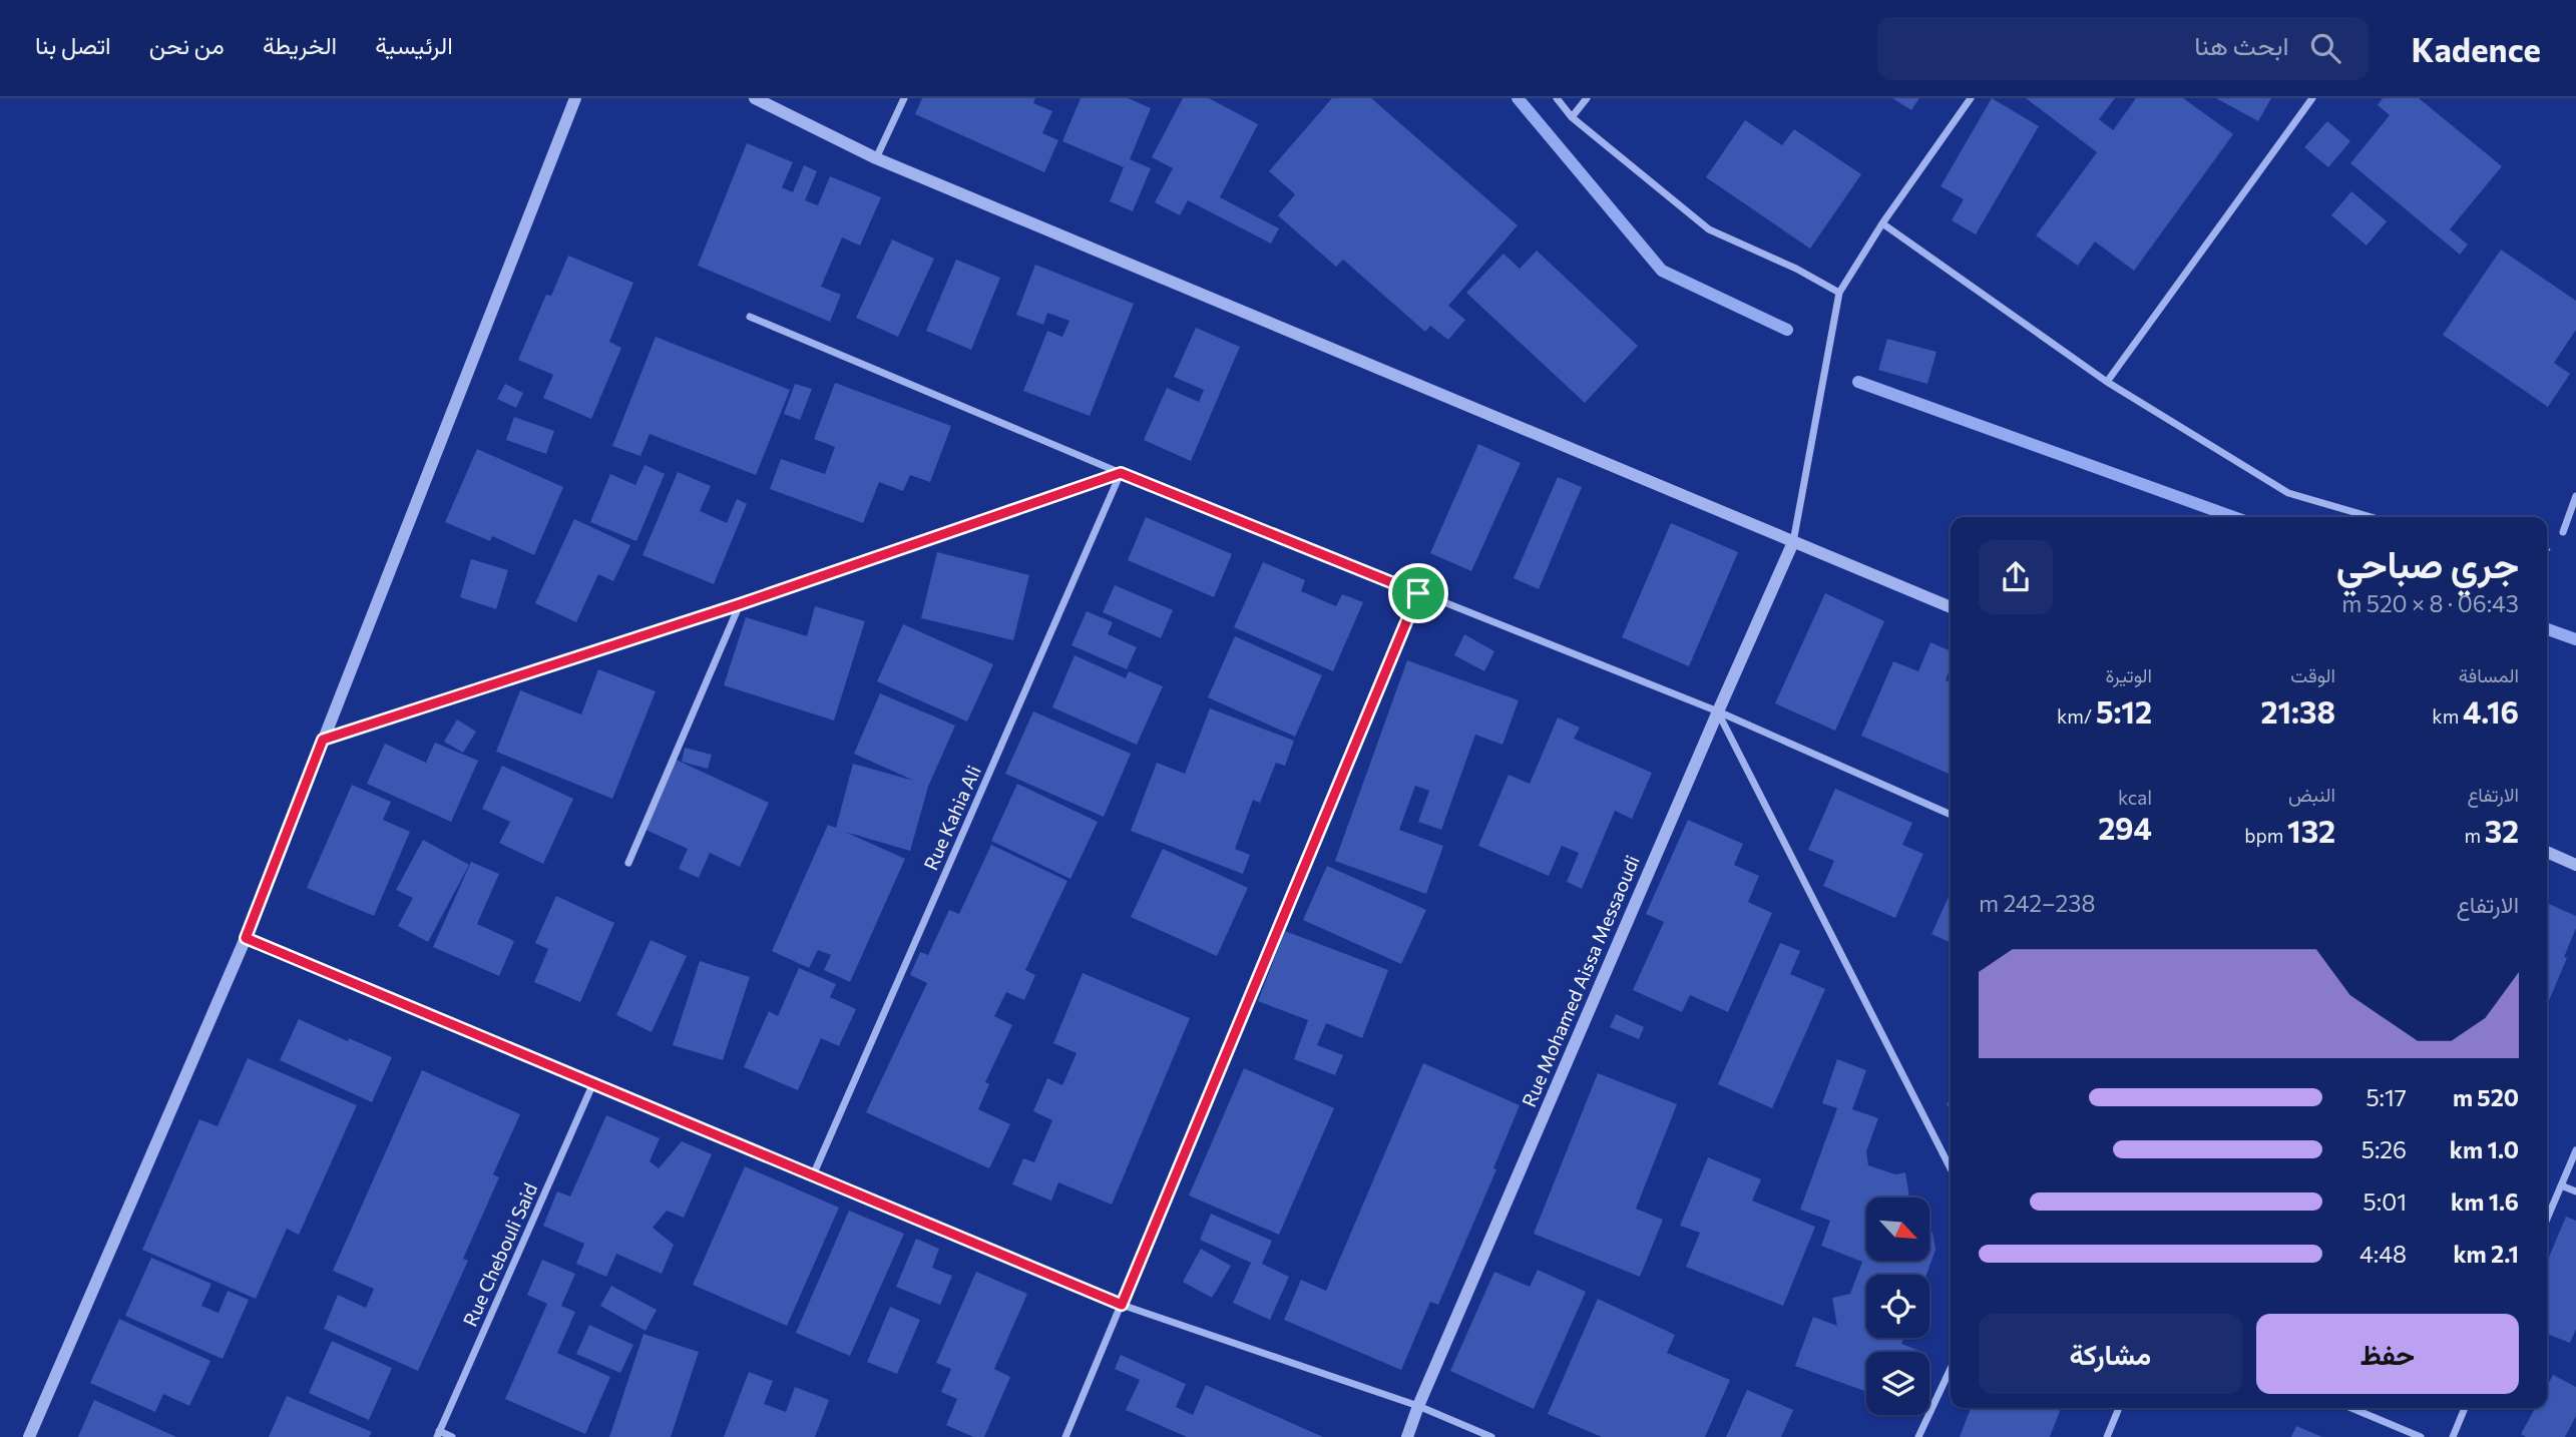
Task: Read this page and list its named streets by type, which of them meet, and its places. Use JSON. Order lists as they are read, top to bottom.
{
  "streets": {
    "street": ["Rue Kahia Ali", "Rue Mohamed Aissa Messaoudi", "Rue Chebouli Said"]
  },
  "north": "bottom right",
  "page": {
    "header": "Kadence",
    "search": "ابحث هنا",
    "nav": [
      "الرئيسية",
      "الخريطة",
      "من نحن",
      "اتصل بنا"
    ],
    "heading": ["جري صباحي", "06:43 · 8 × 520 m"],
    "stats": [
      ["المسافة", "4.16 km"],
      ["الوقت", "21:38"],
      ["الوتيرة", "5:12 /km"],
      ["الارتفاع", "32 m"],
      ["النبض", "132 bpm"],
      ["kcal", "294"]
    ],
    "chart": ["الارتفاع", "238–242 m"],
    "list": [
      {
        "name": "520 m",
        "note": "5:17"
      },
      {
        "name": "1.0 km",
        "note": "5:26"
      },
      {
        "name": "1.6 km",
        "note": "5:01"
      },
      {
        "name": "2.1 km",
        "note": "4:48"
      }
    ],
    "buttons": ["حفظ", "مشاركة"]
  }
}
